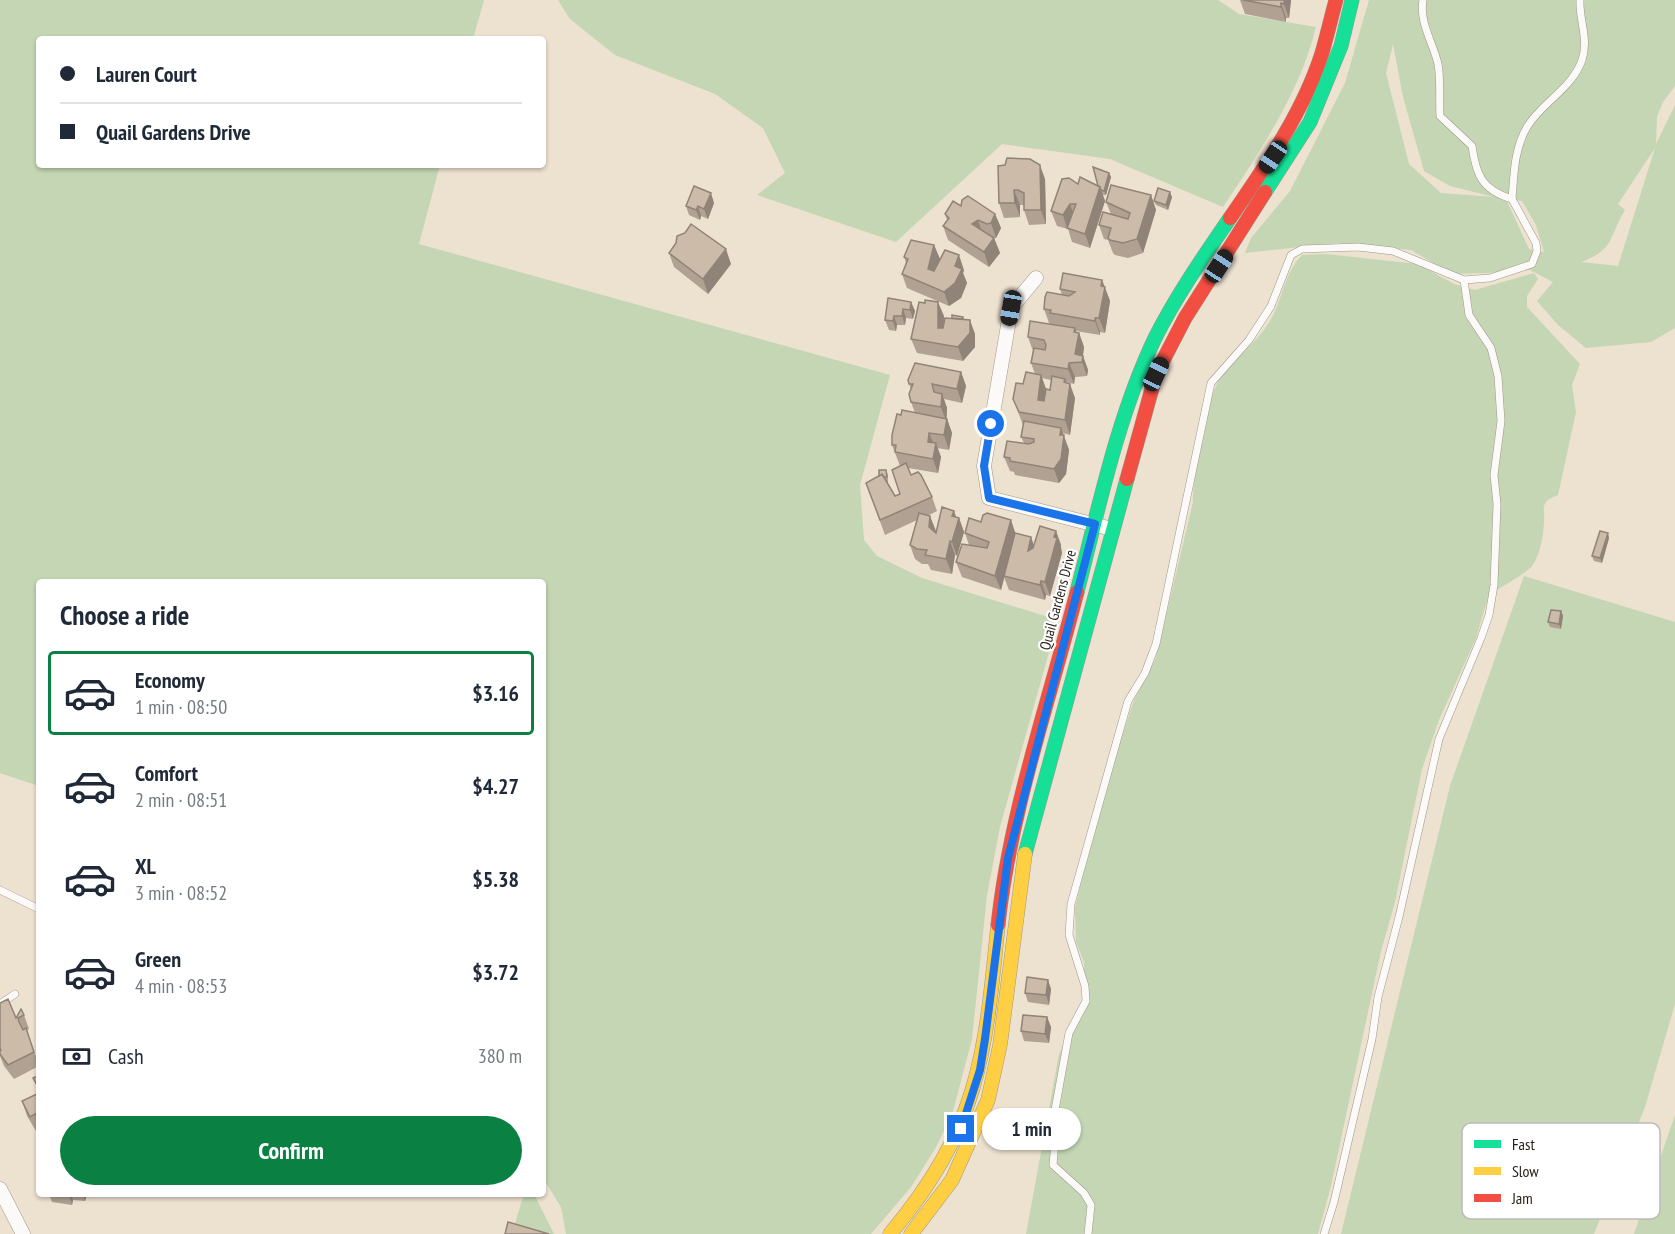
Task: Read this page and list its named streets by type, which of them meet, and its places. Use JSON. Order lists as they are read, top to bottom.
{
  "streets": {
    "main road": ["Quail Gardens Drive"]
  },
  "legend": ["Fast", "Slow", "Jam"],
  "page": {
    "banner": ["Lauren Court", "Quail Gardens Drive"],
    "heading": "Choose a ride",
    "list": [
      {
        "name": "Economy",
        "note": "1 min · 08:50",
        "value": "$3.16"
      },
      {
        "name": "Comfort",
        "note": "2 min · 08:51",
        "value": "$4.27"
      },
      {
        "name": "XL",
        "note": "3 min · 08:52",
        "value": "$5.38"
      },
      {
        "name": "Green",
        "note": "4 min · 08:53",
        "value": "$3.72"
      }
    ],
    "pay": ["Cash", "380 m"],
    "buttons": "Confirm",
    "bubble": "1 min"
  }
}
